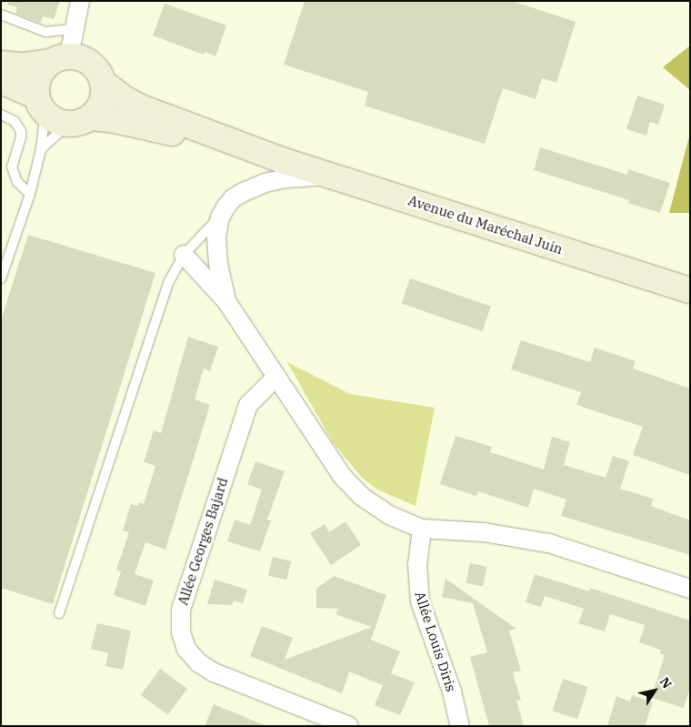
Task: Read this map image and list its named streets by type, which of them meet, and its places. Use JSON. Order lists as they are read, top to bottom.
{
  "streets": {
    "main road": ["Avenue du Maréchal Juin"],
    "street": ["Allée Georges Bajard", "Allée Louis Diris"]
  },
  "north": "top right"
}
